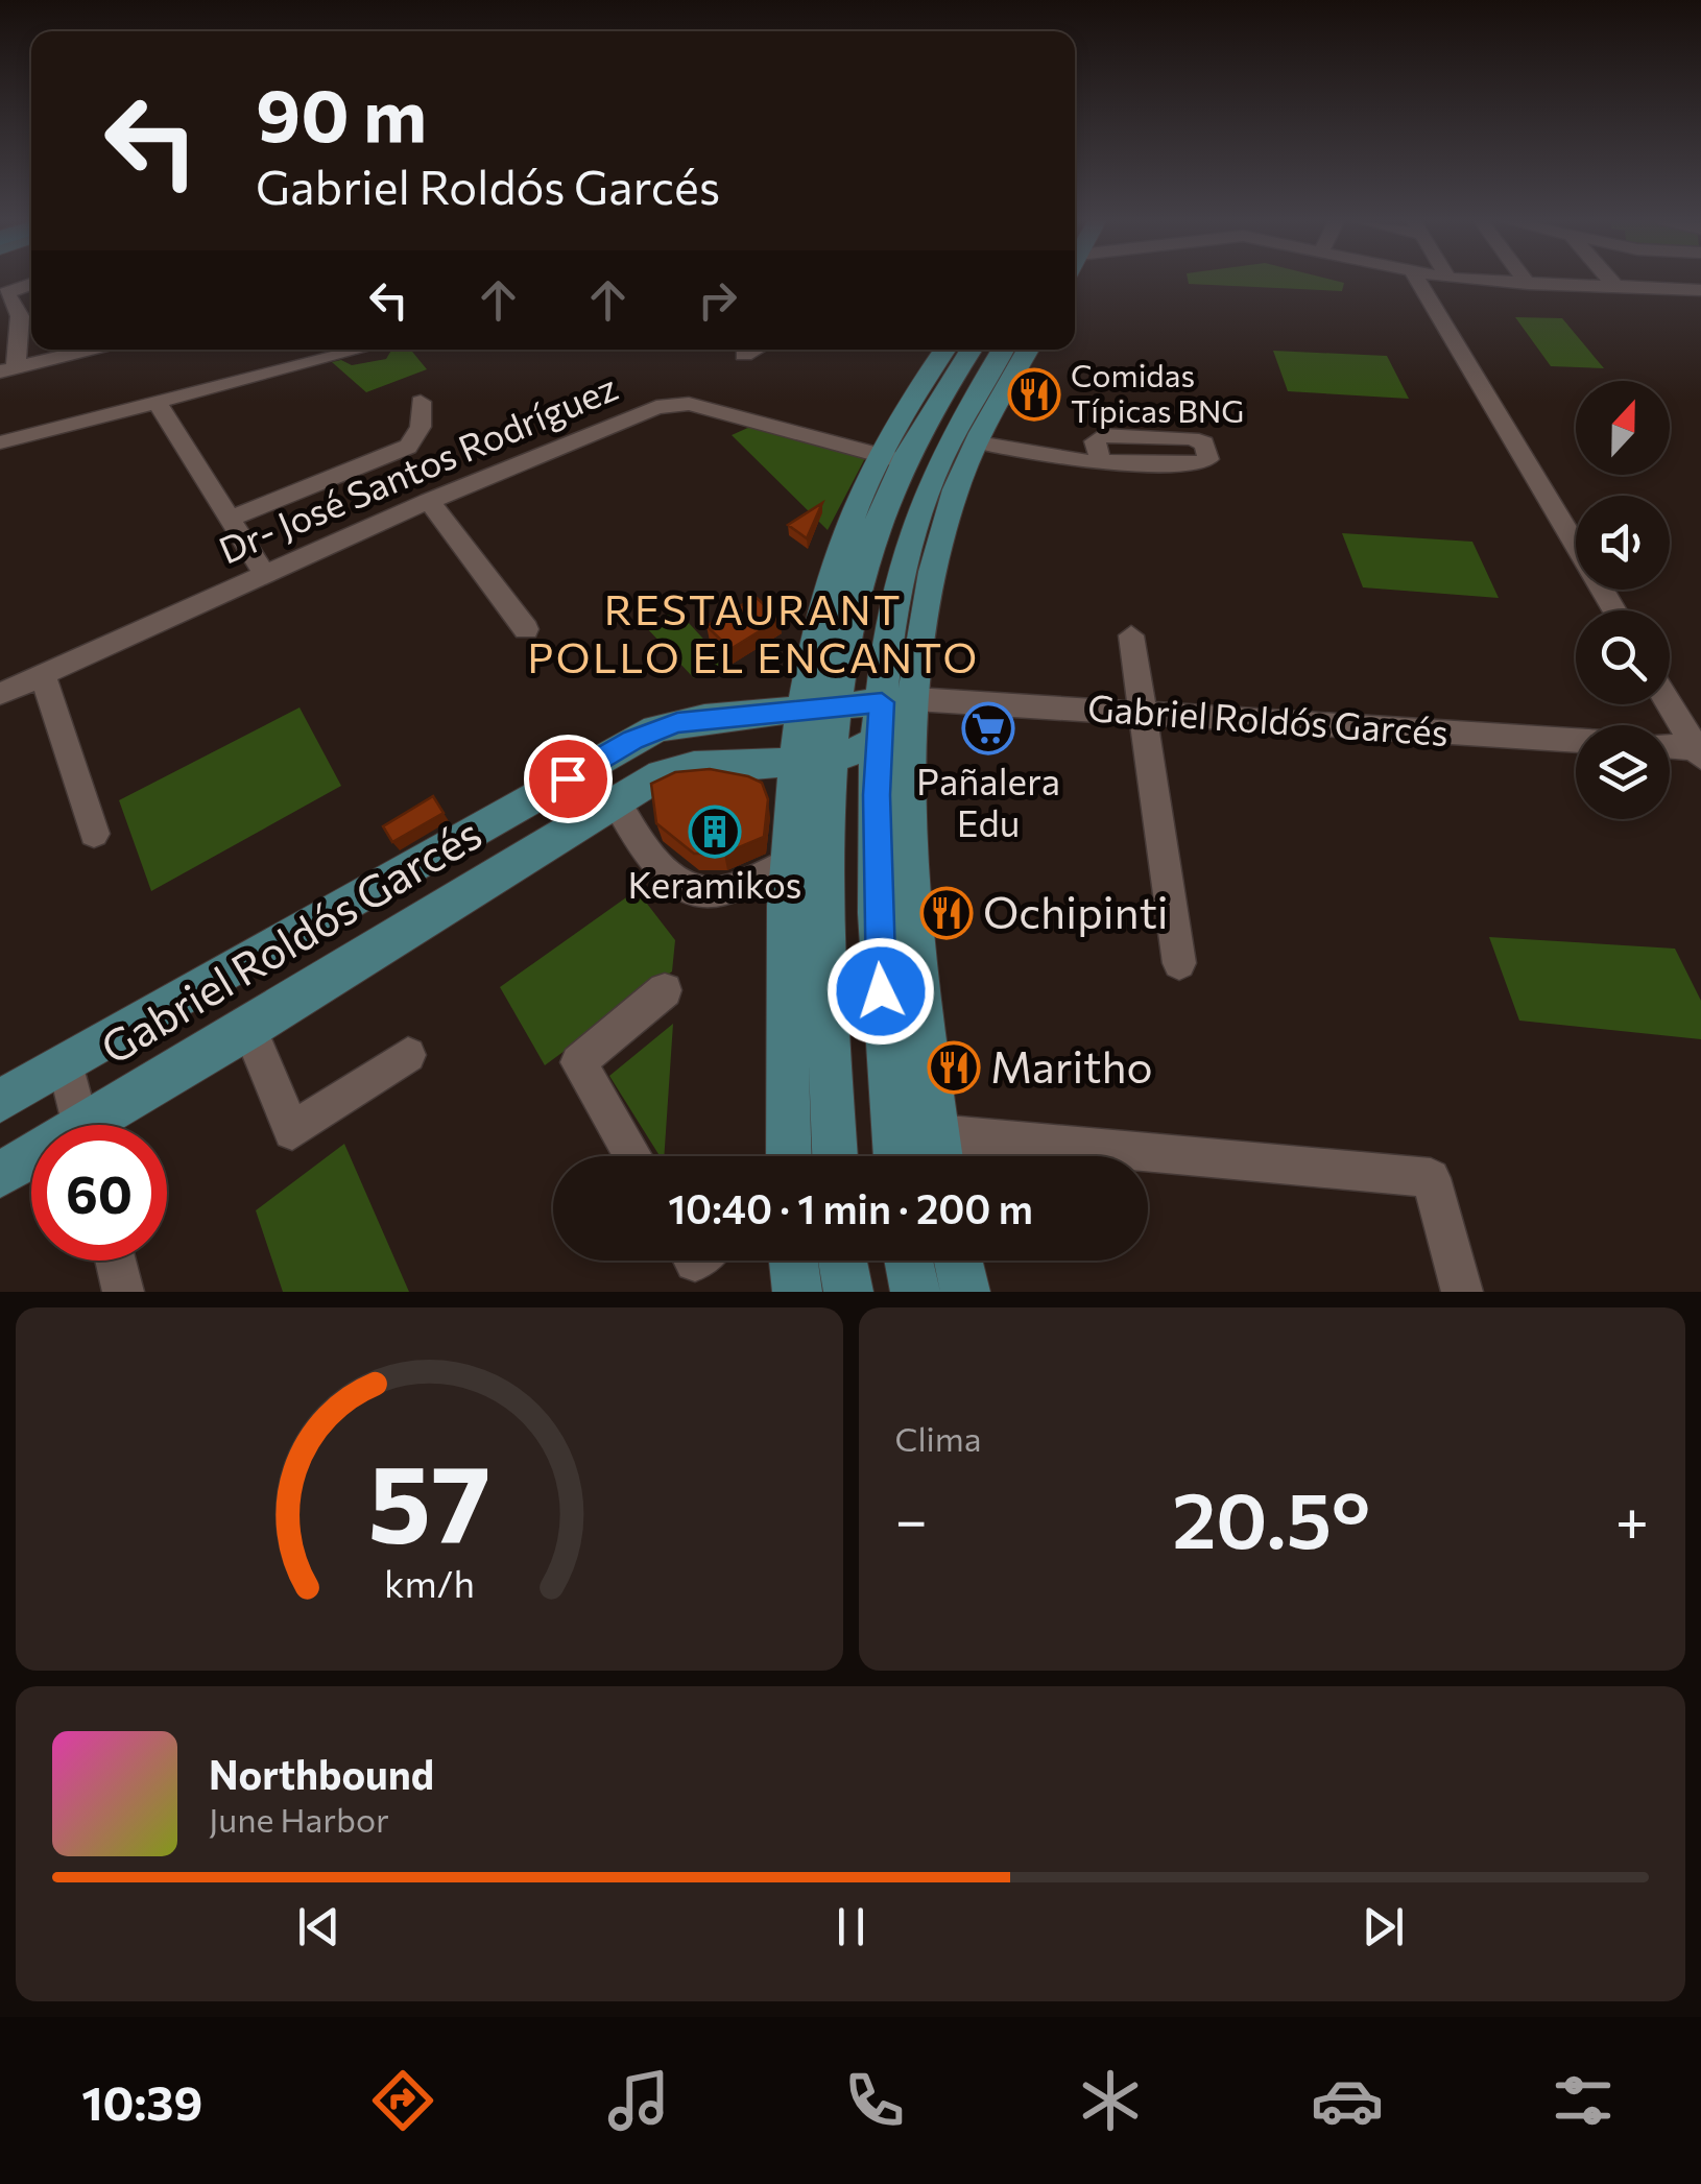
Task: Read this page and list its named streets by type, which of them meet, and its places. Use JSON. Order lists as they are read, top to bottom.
{
  "streets": {
    "main road": ["Gabriel Roldós Garcés"],
    "street": ["Dr- José Santos Rodríguez"]
  },
  "districts": ["RESTAURANT POLLO EL ENCANTO"],
  "places": {
    "restaurant": ["Comidas Típicas BNG", "Ochipinti", "Maritho"],
    "supermarket": ["Pañalera Edu"],
    "building": ["Keramikos"]
  },
  "north": "top",
  "page": {
    "turn": ["90 m", "Gabriel Roldós Garcés"],
    "limit": "60",
    "trip": "10:40 · 1 min · 200 m",
    "tile": "Clima",
    "heat": ["−", "20.5°", "+"],
    "song": ["Northbound", "June Harbor"],
    "tabs": "10:39",
    "gauge": ["57", "km/h"]
  }
}
